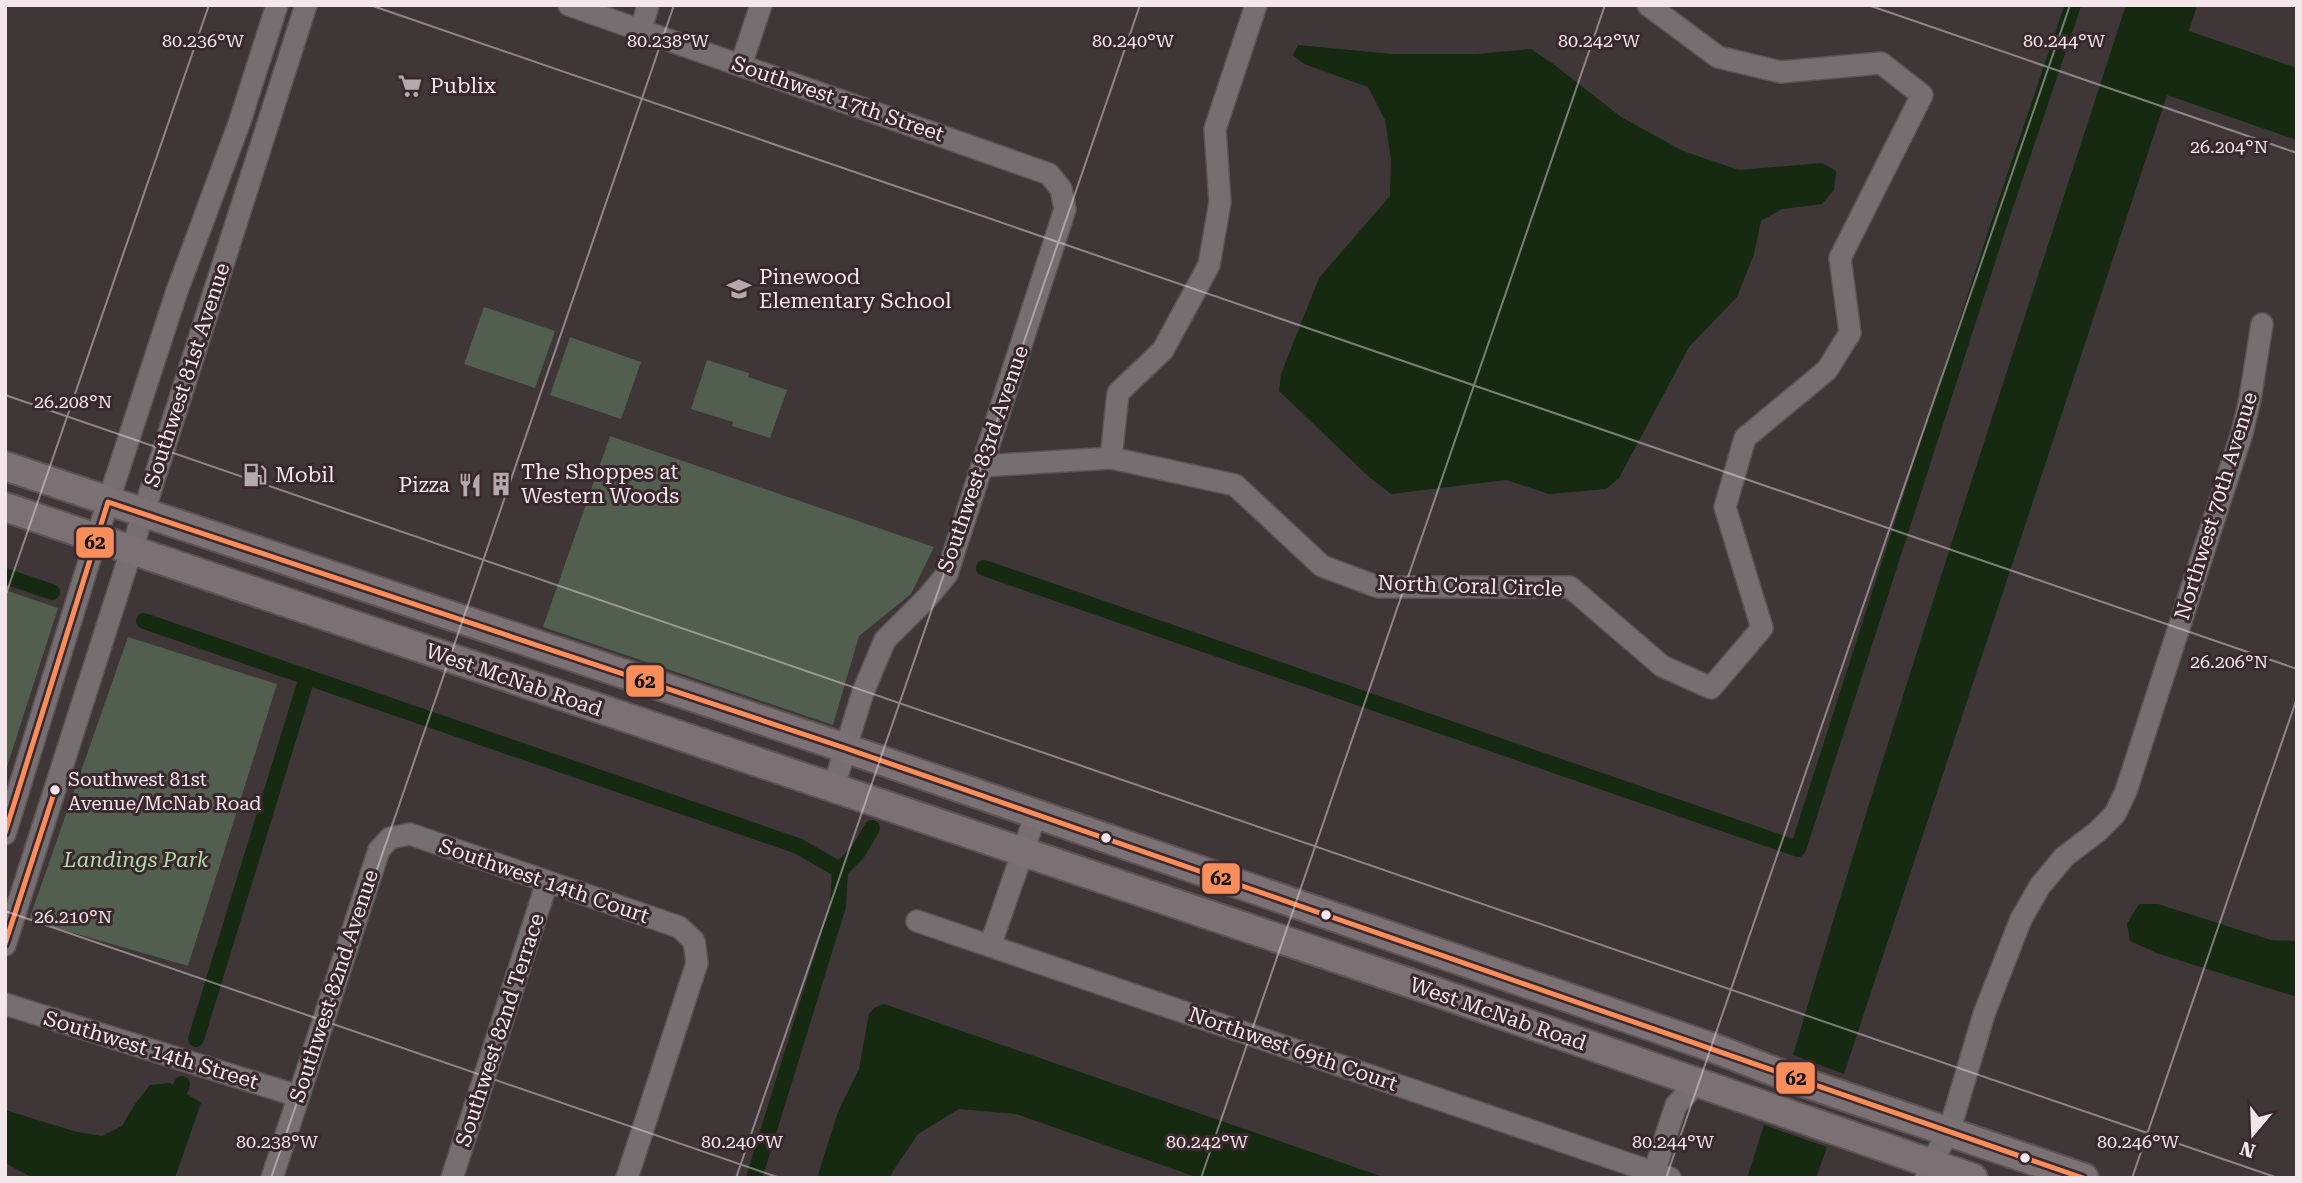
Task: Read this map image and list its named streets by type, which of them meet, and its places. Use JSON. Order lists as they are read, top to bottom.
{
  "streets": {
    "main road": ["West McNab Road"],
    "street": [
      "Southwest 17th Street",
      "Southwest 81st Avenue",
      "Southwest 83rd Avenue",
      "Northwest 70th Avenue",
      "North Coral Circle",
      "Southwest 14th Court",
      "Southwest 82nd Avenue",
      "Southwest 82nd Terrace",
      "Northwest 69th Court",
      "Southwest 14th Street"
    ]
  },
  "crossings": [
    ["Southwest 17th Street", "Southwest 83rd Avenue"],
    ["Southwest 81st Avenue", "West McNab Road"],
    ["Southwest 83rd Avenue", "North Coral Circle"],
    ["Southwest 83rd Avenue", "West McNab Road"],
    ["Northwest 70th Avenue", "West McNab Road"],
    ["Southwest 14th Court", "Southwest 82nd Avenue"],
    ["Southwest 14th Court", "Southwest 82nd Terrace"],
    ["Southwest 82nd Avenue", "Southwest 14th Street"]
  ],
  "parks": ["Landings Park"],
  "places": {
    "supermarket": ["Publix"],
    "school or university": ["Pinewood Elementary School"],
    "fuel station": ["Mobil"],
    "building": ["The Shoppes at Western Woods"],
    "restaurant": ["Pizza"],
    "other": ["Southwest 81st Avenue/McNab Road"]
  },
  "lines": ["transit line 62"],
  "north": "bottom",
  "coordinates": [
    "80.236°W",
    "80.238°W",
    "80.240°W",
    "80.242°W",
    "80.244°W",
    "26.204°N",
    "26.208°N",
    "26.206°N",
    "26.210°N",
    "80.246°W"
  ]
}
